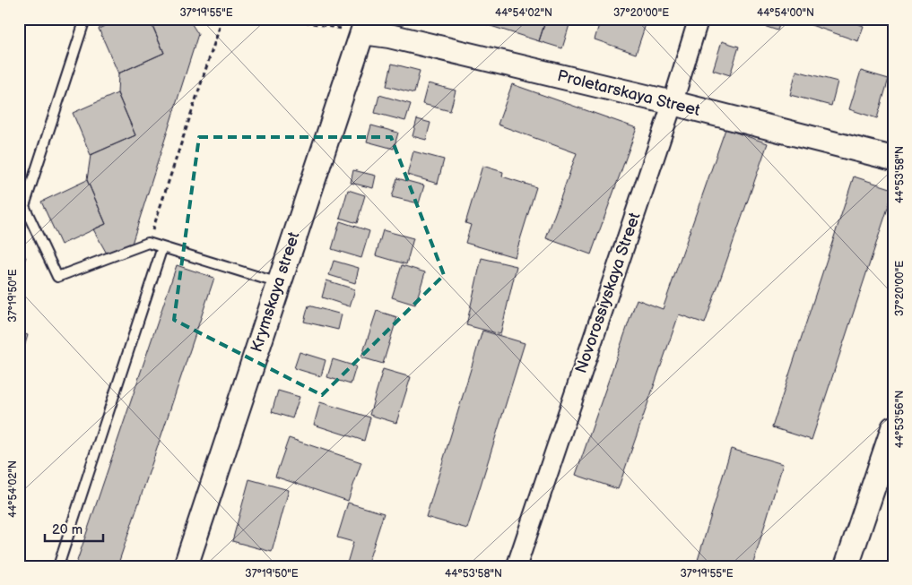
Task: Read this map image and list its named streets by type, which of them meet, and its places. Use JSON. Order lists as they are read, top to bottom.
{
  "streets": {
    "street": ["Proletarskaya Street", "Krymskaya street", "Novorossiyskaya Street"]
  },
  "crossings": [
    ["Proletarskaya Street", "Krymskaya street"],
    ["Proletarskaya Street", "Novorossiyskaya Street"]
  ],
  "scale_bar": "20 m",
  "coordinates": [
    "37°19'55\"E",
    "44°54'02\"N",
    "37°20'00\"E",
    "44°54'00\"N",
    "44°53'58\"N",
    "37°19'50\"E",
    "44°53'56\"N"
  ]
}
